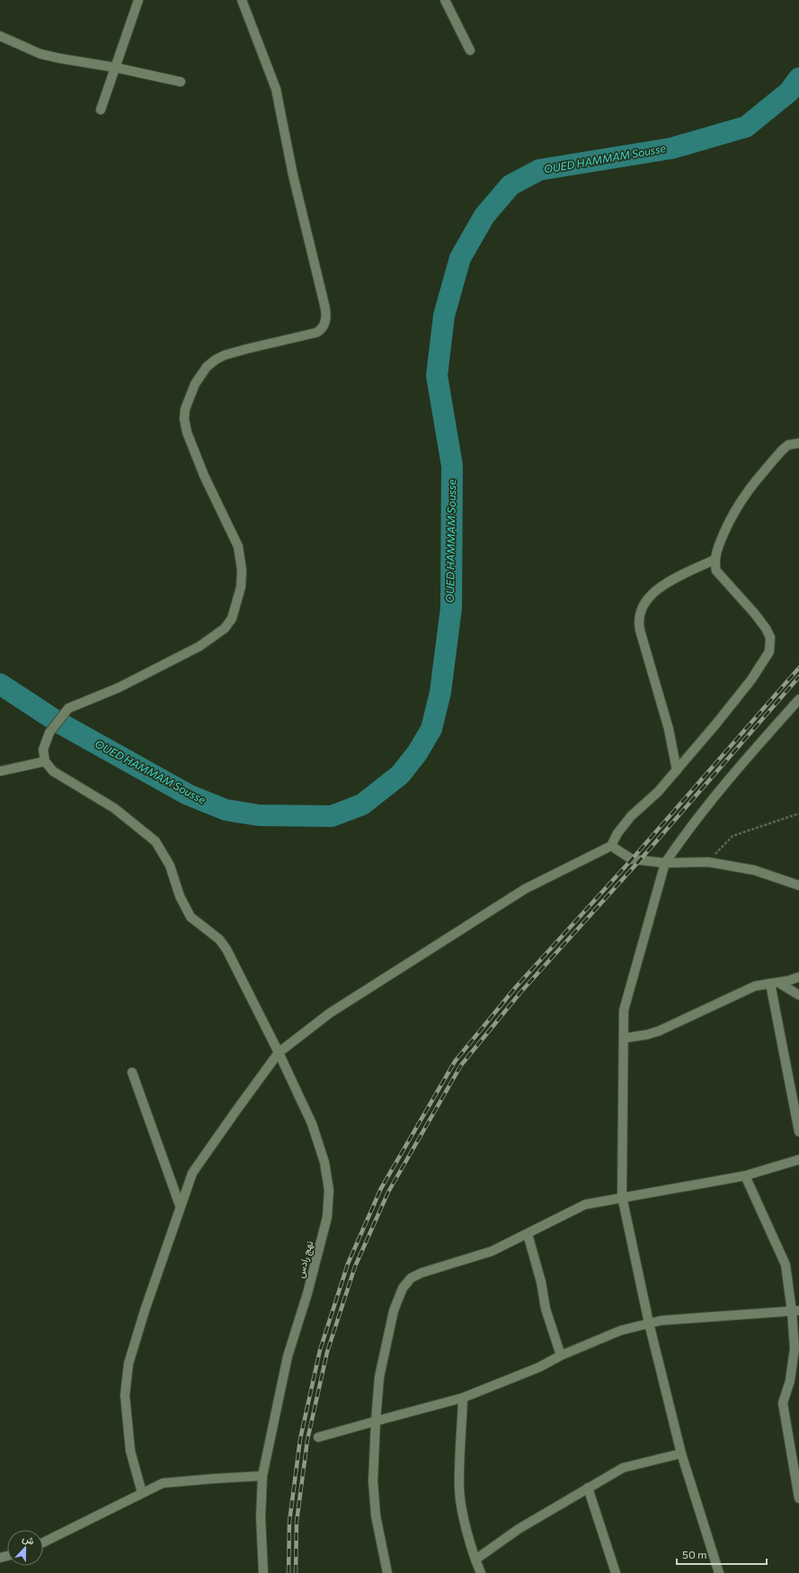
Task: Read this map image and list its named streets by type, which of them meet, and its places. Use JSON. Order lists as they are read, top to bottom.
{
  "streets": {
    "street": ["نهج رادس"]
  },
  "water": ["OUED HAMMAM Sousse"],
  "scale_bar": "50 m",
  "north": "top"
}
